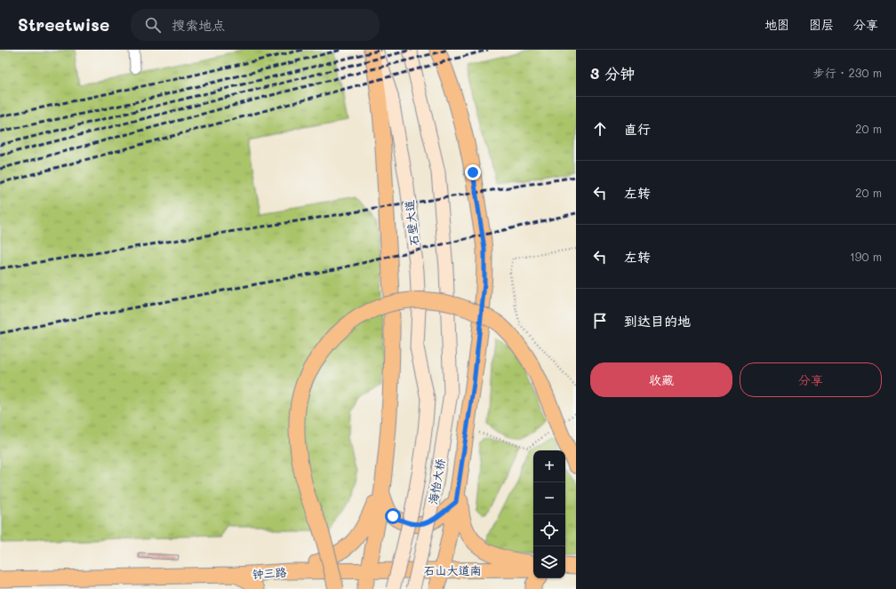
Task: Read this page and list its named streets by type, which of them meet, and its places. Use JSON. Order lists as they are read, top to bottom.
{
  "streets": {
    "main road": ["石山大道南", "钟三路"],
    "street": ["石壁大道", "海怡大桥"]
  },
  "crossings": [
    ["石壁大道", "海怡大桥"],
    ["石山大道南", "钟三路"]
  ],
  "page": {
    "header": "Streetwise",
    "search": "搜索地点",
    "nav": ["地图", "图层", "分享"],
    "heading": ["3 分钟", "步行 · 230 m"],
    "list": [
      ["直行", "20 m"],
      ["左转", "20 m"],
      ["左转", "190 m"],
      "到达目的地"
    ],
    "buttons": ["收藏", "分享"],
    "map_buttons": ["+", "−"]
  }
}
